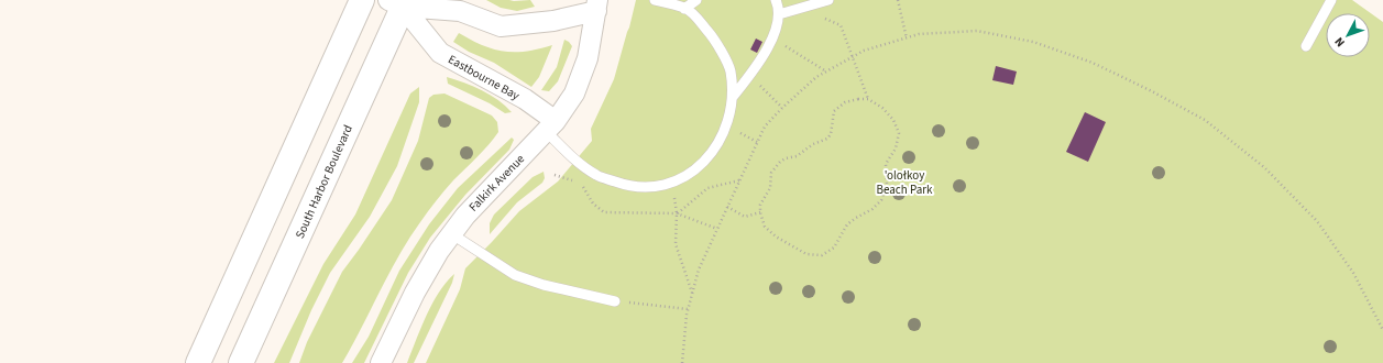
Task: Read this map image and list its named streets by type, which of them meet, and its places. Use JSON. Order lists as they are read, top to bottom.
{
  "streets": {
    "main road": ["South Harbor Boulevard"],
    "street": ["Eastbourne Bay", "Falkirk Avenue"]
  },
  "crossings": [
    ["Eastbourne Bay", "South Harbor Boulevard"],
    ["Eastbourne Bay", "Falkirk Avenue"]
  ],
  "parks": ["'olołkoy Beach Park"],
  "north": "bottom left"
}
